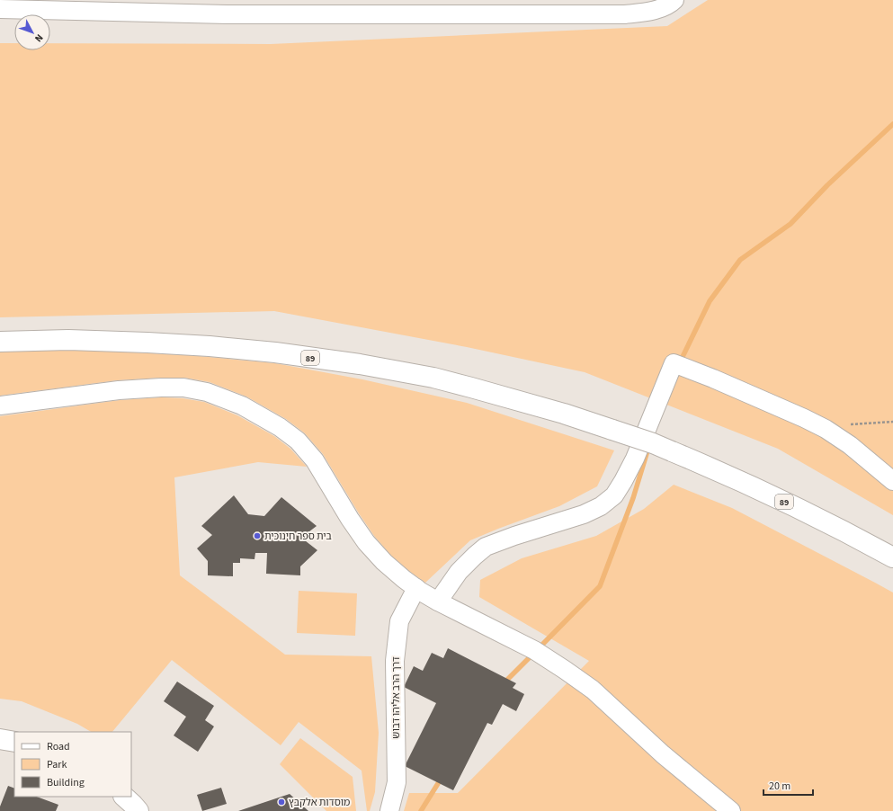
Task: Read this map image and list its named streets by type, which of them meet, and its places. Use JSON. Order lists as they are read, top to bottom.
{
  "streets": {
    "main road": ["89"],
    "street": ["דרך הרב אליהו דבוש"]
  },
  "places": ["בית ספר חינוכית", "מוסדות אלקבץ"],
  "legend": ["Road", "Park", "Building"],
  "scale_bar": "20 m",
  "north": "bottom right"
}
